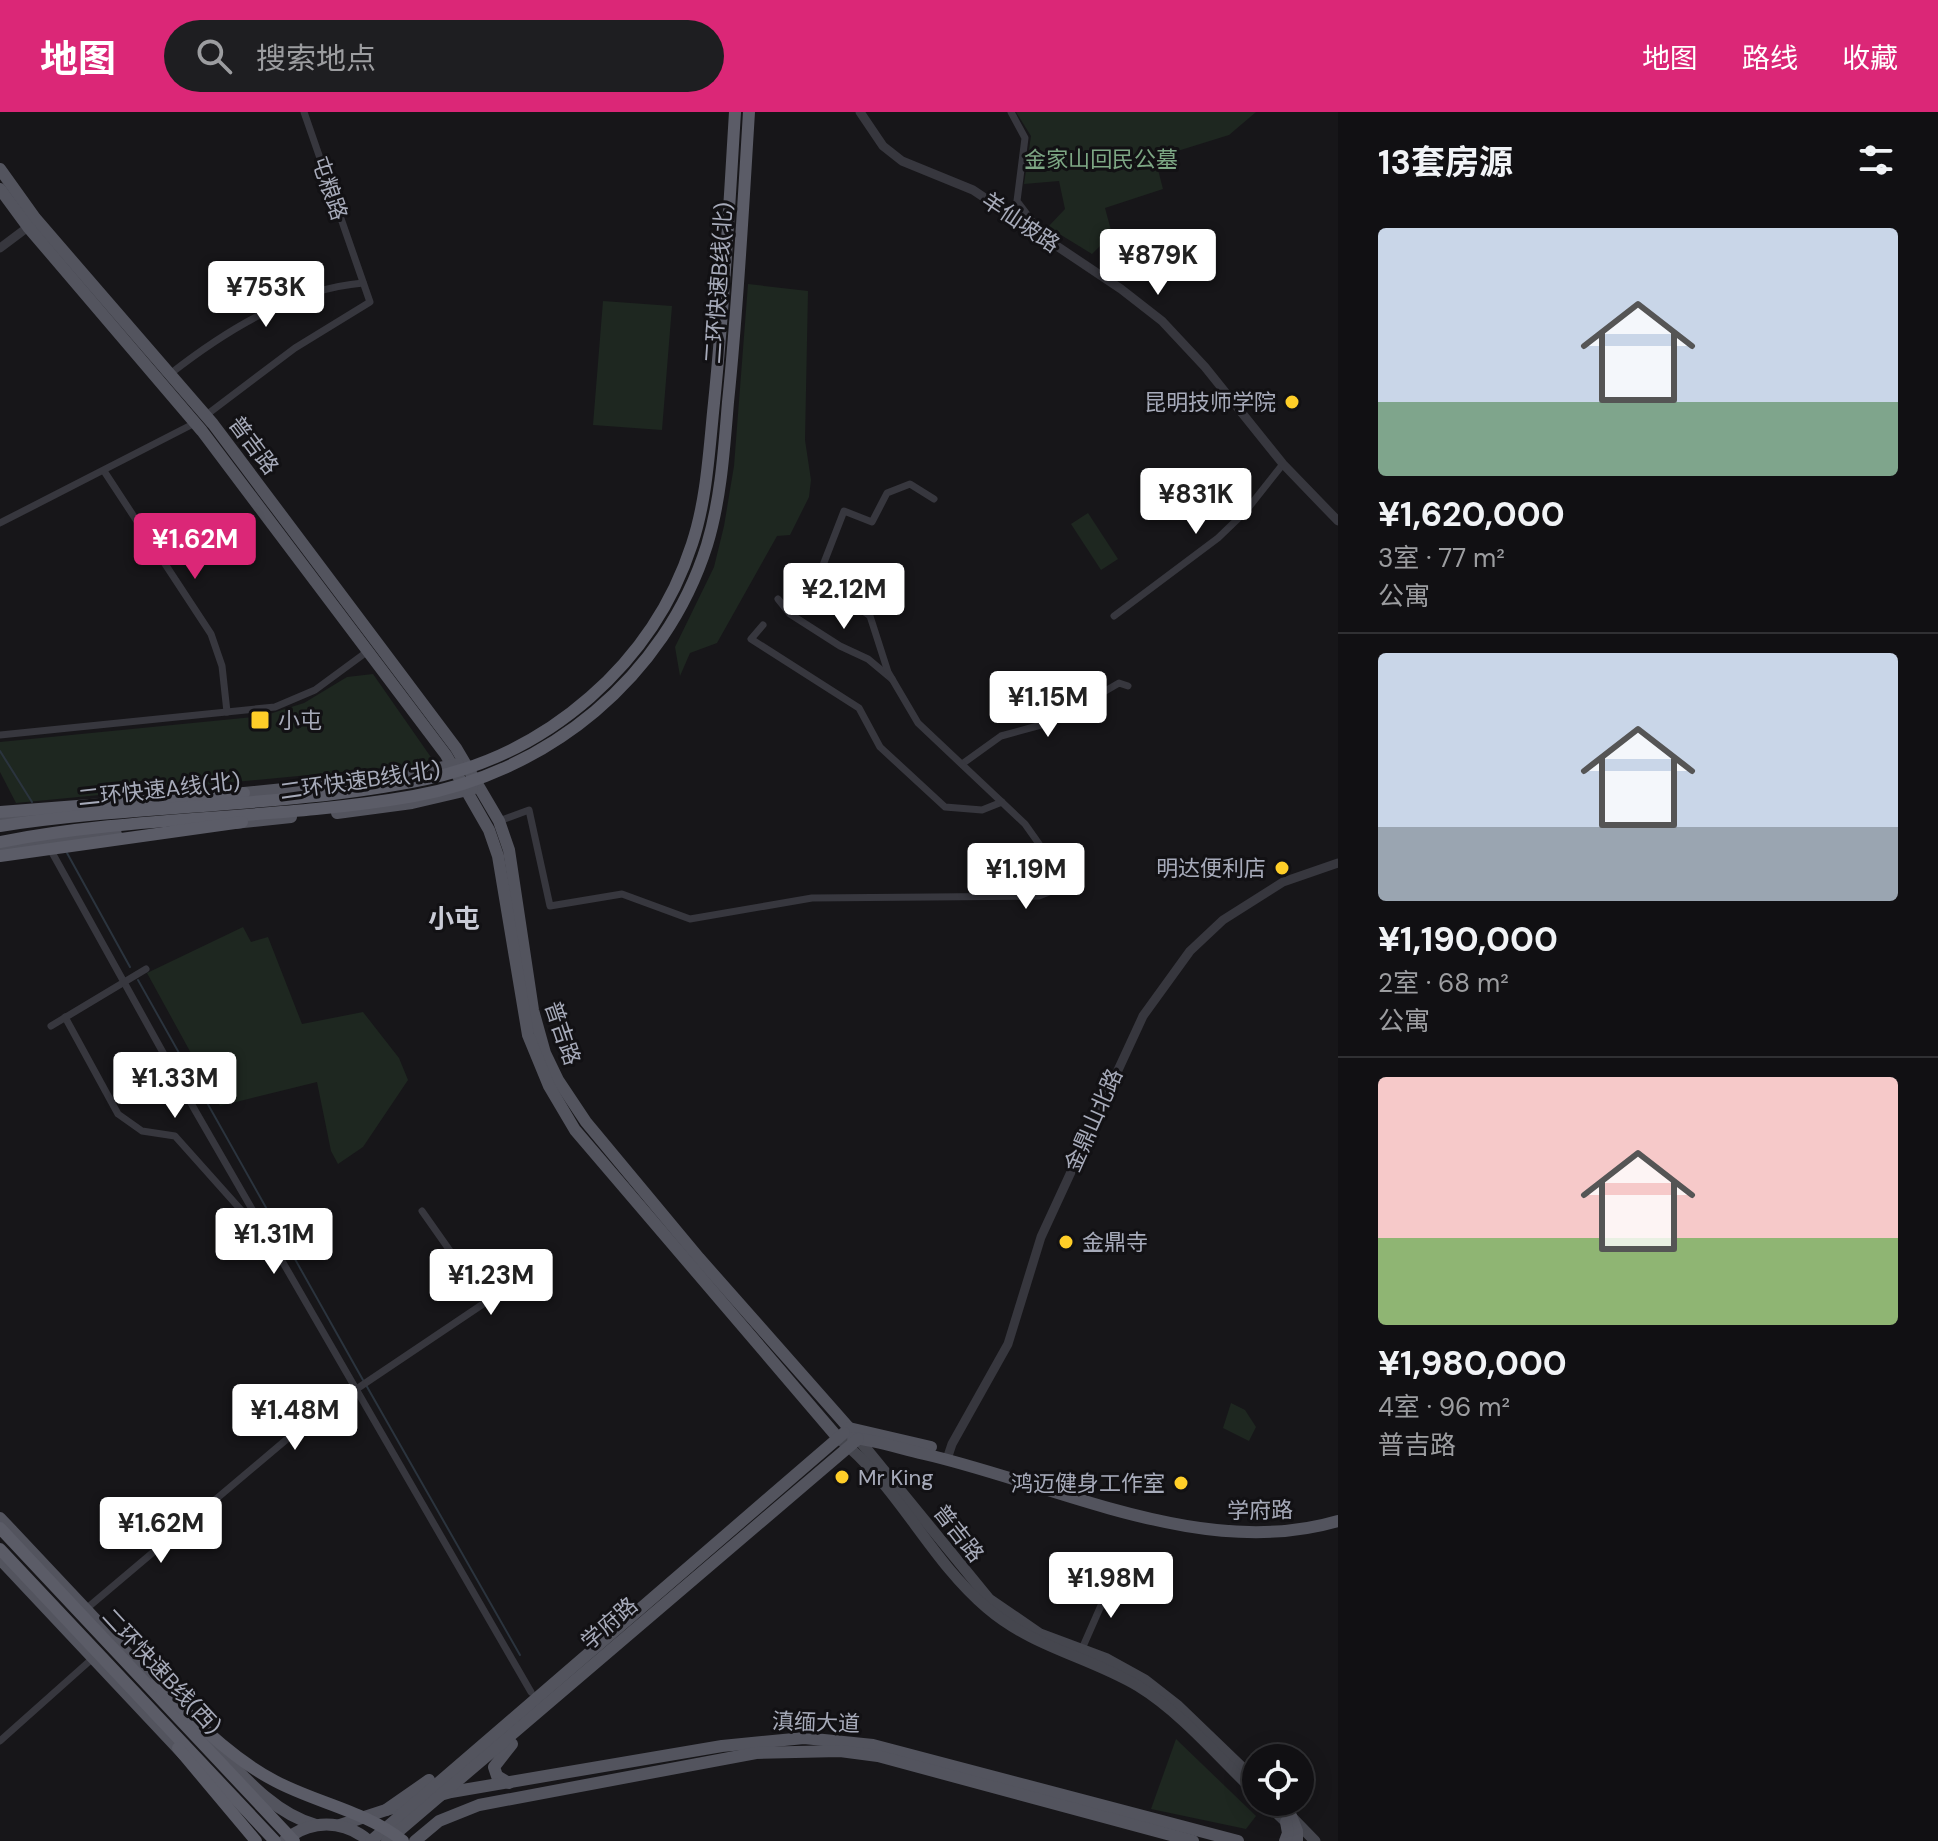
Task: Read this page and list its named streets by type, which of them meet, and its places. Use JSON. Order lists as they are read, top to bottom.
{
  "streets": {
    "highway": ["二环快速B线(北)", "二环快速B线(西)"],
    "main road": ["普吉路", "学府路", "滇缅大道"],
    "street": ["屯粮路", "羊仙坡路", "金鼎山北路"]
  },
  "crossings": [
    ["普吉路", "学府路"],
    ["金鼎山北路", "学府路"],
    ["学府路", "滇缅大道"]
  ],
  "districts": ["小屯"],
  "parks": ["金家山回民公墓"],
  "places": {
    "other": [
      "昆明技师学院",
      "明达便利店",
      "金鼎寺",
      "Mr King",
      "鸿迈健身工作室"
    ],
    "transit": ["小屯"]
  },
  "page": {
    "header": "地图",
    "search": "搜索地点",
    "nav": ["地图", "路线", "收藏"],
    "heading": "13套房源",
    "list": [
      {
        "name": "¥1,620,000",
        "note": "3室 · 77 m² · 公寓"
      },
      {
        "name": "¥1,190,000",
        "note": "2室 · 68 m² · 公寓"
      },
      {
        "name": "¥1,980,000",
        "note": "4室 · 96 m² · 普吉路"
      }
    ],
    "price": [
      "¥879K",
      "¥753K",
      "¥831K",
      "¥1.62M",
      "¥2.12M",
      "¥1.15M",
      "¥1.19M",
      "¥1.33M",
      "¥1.31M",
      "¥1.23M",
      "¥1.48M",
      "¥1.62M",
      "¥1.98M"
    ]
  }
}
